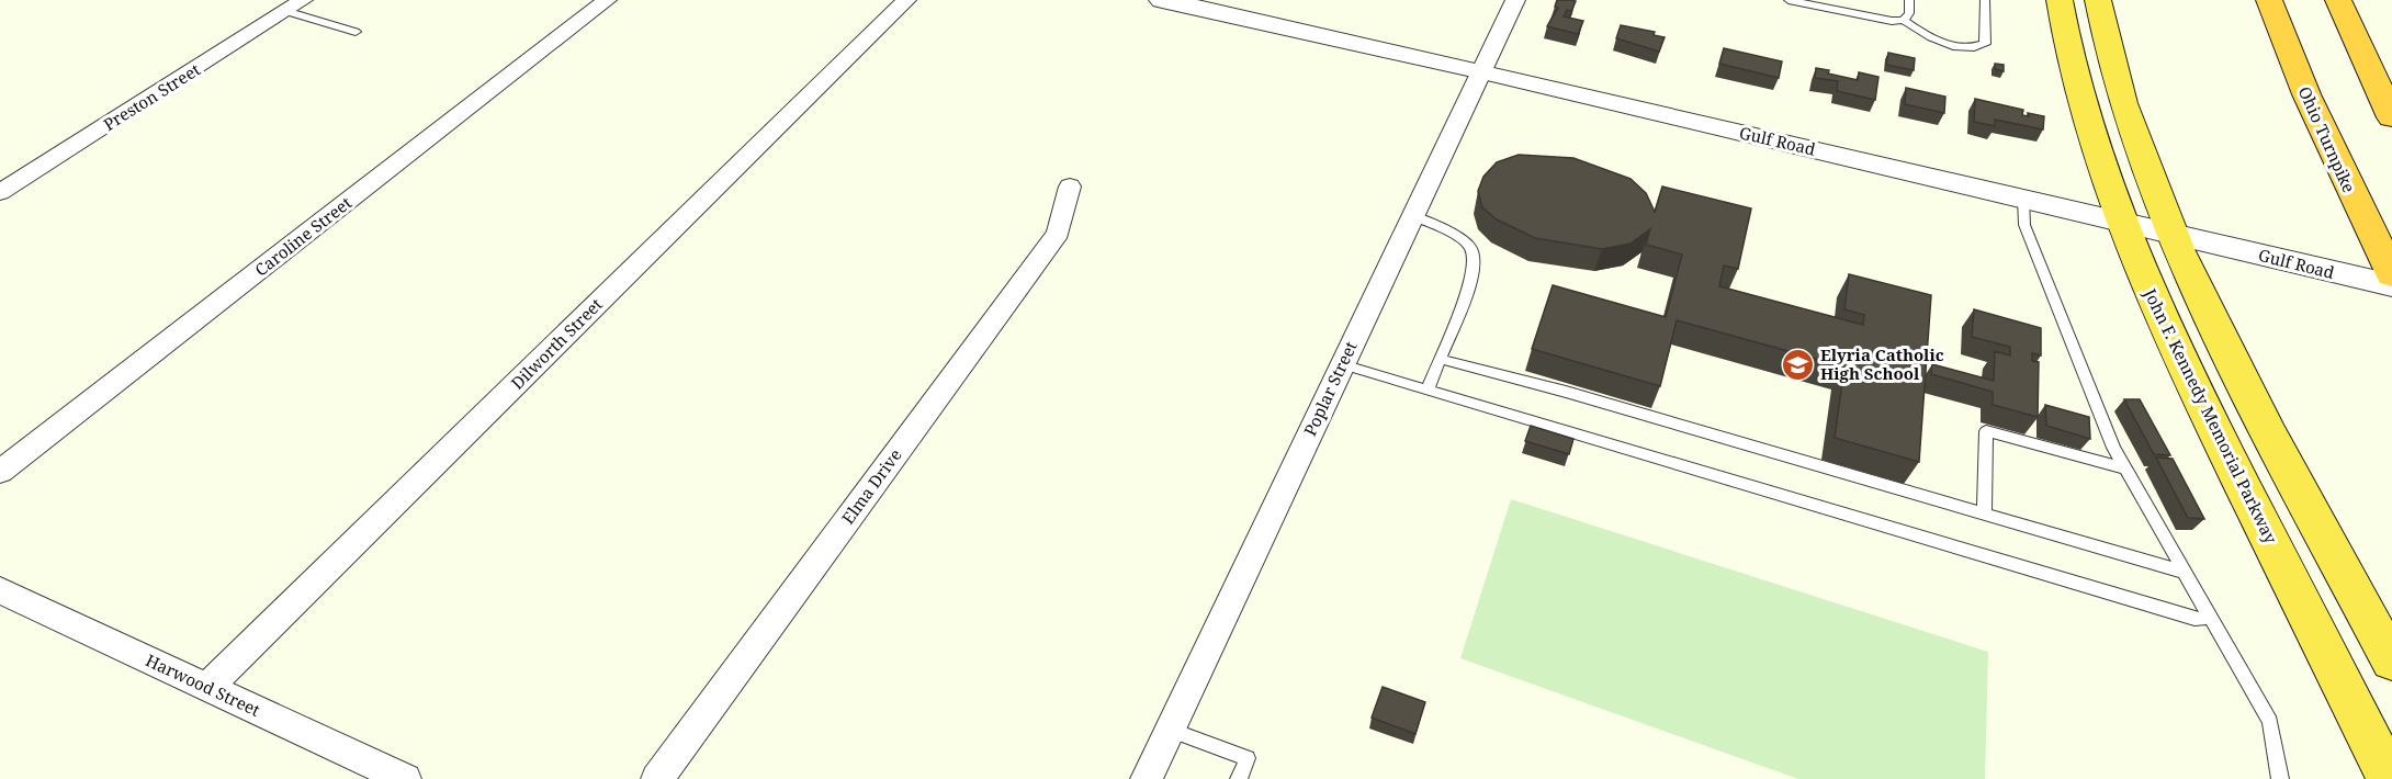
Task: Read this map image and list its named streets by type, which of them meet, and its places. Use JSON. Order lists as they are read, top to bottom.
{
  "streets": {
    "highway": ["Ohio Turnpike", "John F. Kennedy Memorial Parkway"],
    "street": [
      "Preston Street",
      "Gulf Road",
      "Caroline Street",
      "Dilworth Street",
      "Poplar Street",
      "Elma Drive",
      "Harwood Street"
    ]
  },
  "crossings": [
    ["Gulf Road", "Poplar Street"],
    ["Gulf Road", "John F. Kennedy Memorial Parkway"],
    ["Dilworth Street", "Harwood Street"]
  ],
  "places": {
    "school or university": ["Elyria Catholic High School"]
  }
}
